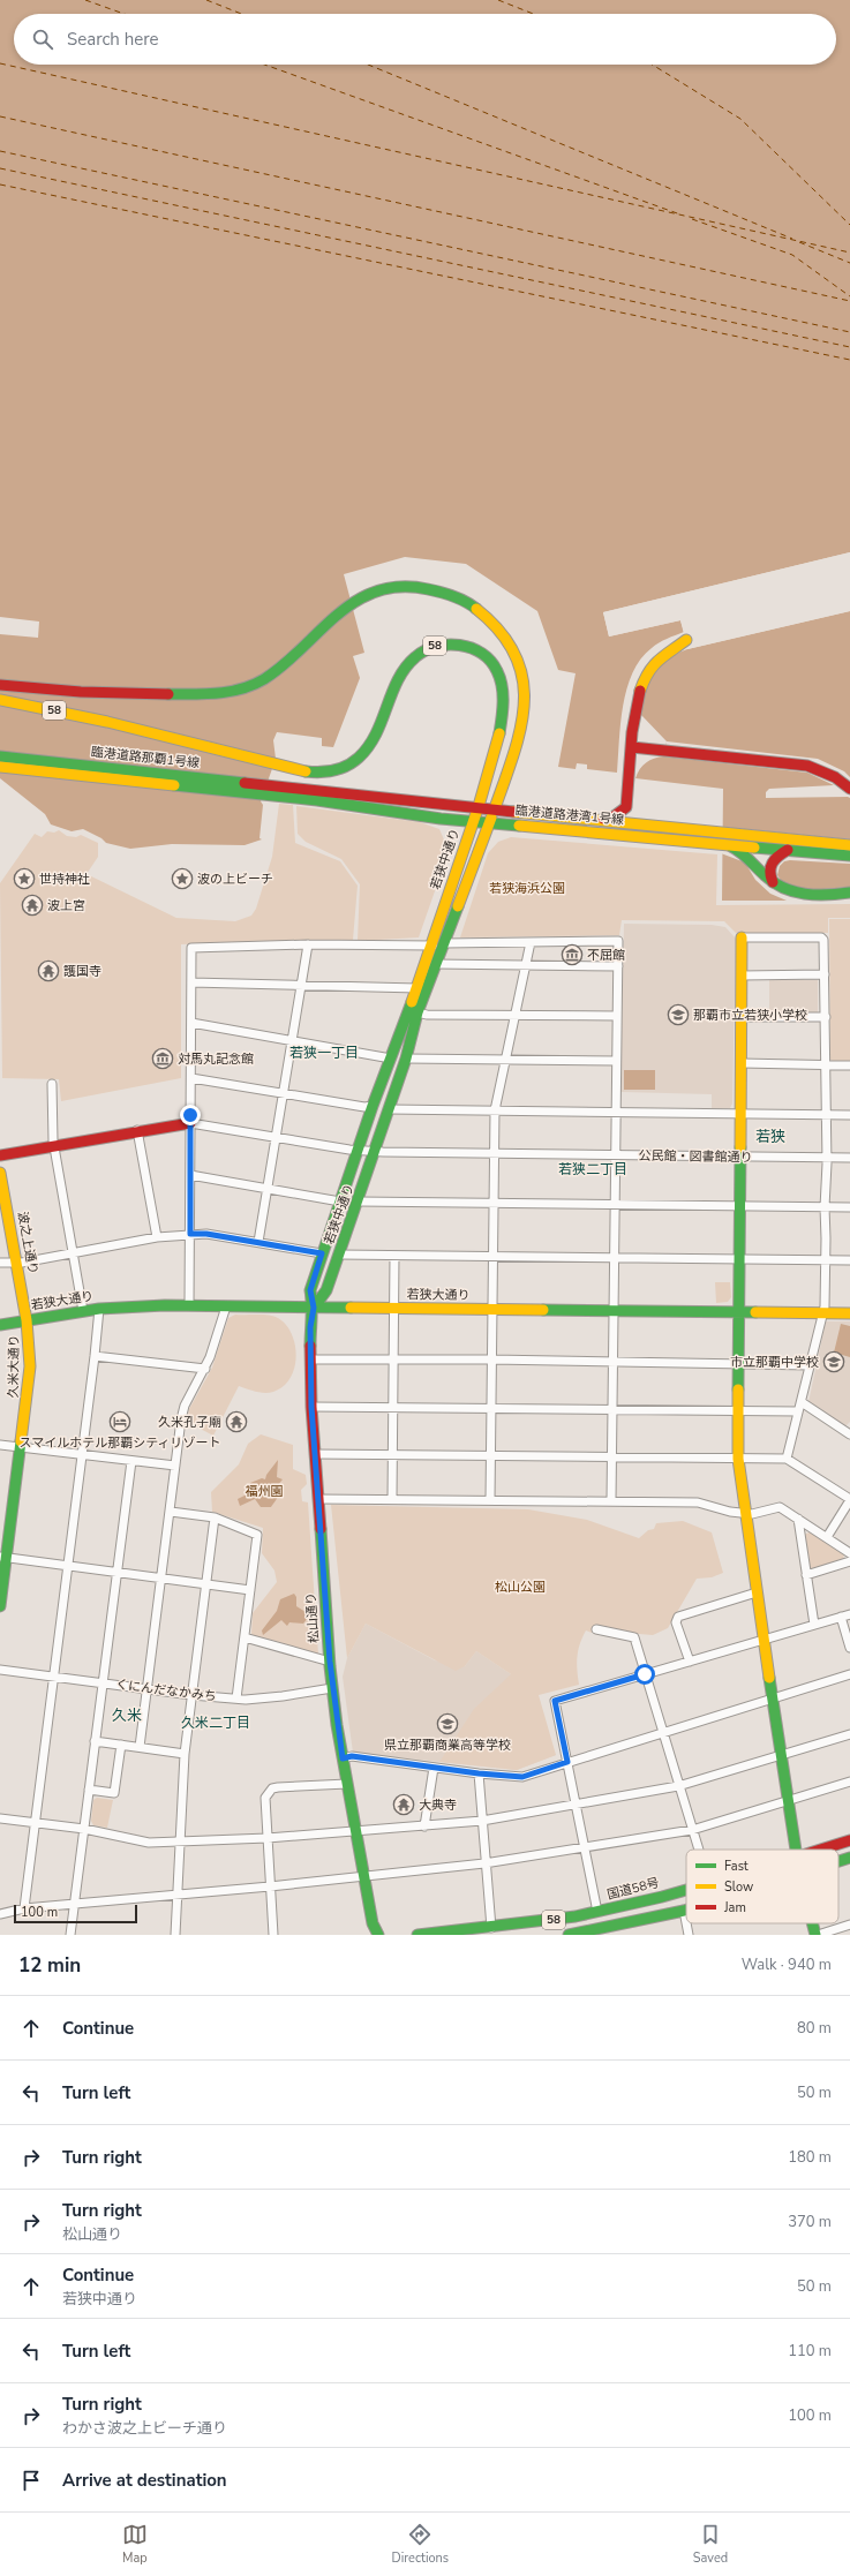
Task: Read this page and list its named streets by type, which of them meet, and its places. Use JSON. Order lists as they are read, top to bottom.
{
  "streets": {
    "main road": [
      "58",
      "臨港道路那覇1号線",
      "臨港道路港湾1号線",
      "若狭中通り",
      "波之上通り",
      "若狭大通り",
      "久米大通り",
      "松山通り",
      "国道58号"
    ],
    "street": ["公民館・図書館通り", "くにんだなかみち"]
  },
  "crossings": [
    ["58", "臨港道路港湾1号線"],
    ["58", "若狭中通り"],
    ["臨港道路那覇1号線", "臨港道路港湾1号線"],
    ["臨港道路港湾1号線", "若狭中通り"],
    ["若狭中通り", "公民館・図書館通り"],
    ["若狭中通り", "若狭大通り"],
    ["若狭中通り", "松山通り"],
    ["波之上通り", "若狭大通り"],
    ["波之上通り", "久米大通り"],
    ["若狭大通り", "久米大通り"],
    ["若狭大通り", "松山通り"],
    ["松山通り", "くにんだなかみち"]
  ],
  "districts": [
    "若狭一丁目",
    "若狭",
    "若狭二丁目",
    "久米",
    "久米二丁目"
  ],
  "parks": ["若狭海浜公園", "福州園", "松山公園"],
  "places": {
    "place": ["世持神社", "波の上ビーチ"],
    "temple": [
      "波上宮",
      "護国寺",
      "久米孔子廟",
      "大典寺"
    ],
    "museum": ["不屈館", "対馬丸記念館"],
    "school or university": ["那覇市立若狭小学校", "市立那覇中学校", "県立那覇商業高等学校"],
    "hotel": ["スマイルホテル那覇シティリゾート"]
  },
  "legend": ["Fast", "Slow", "Jam"],
  "scale_bar": "100 m",
  "page": {
    "search": "Search here",
    "scale": "100 m",
    "heading": ["12 min", "Walk · 940 m"],
    "list": [
      ["Continue", "80 m"],
      ["Turn left", "50 m"],
      ["Turn right", "180 m"],
      ["Turn right", "松山通り", "370 m"],
      ["Continue", "若狭中通り", "50 m"],
      ["Turn left", "110 m"],
      ["Turn right", "わかさ波之上ビーチ通り", "100 m"],
      "Arrive at destination"
    ],
    "nav": ["Map", "Directions", "Saved"]
  }
}
